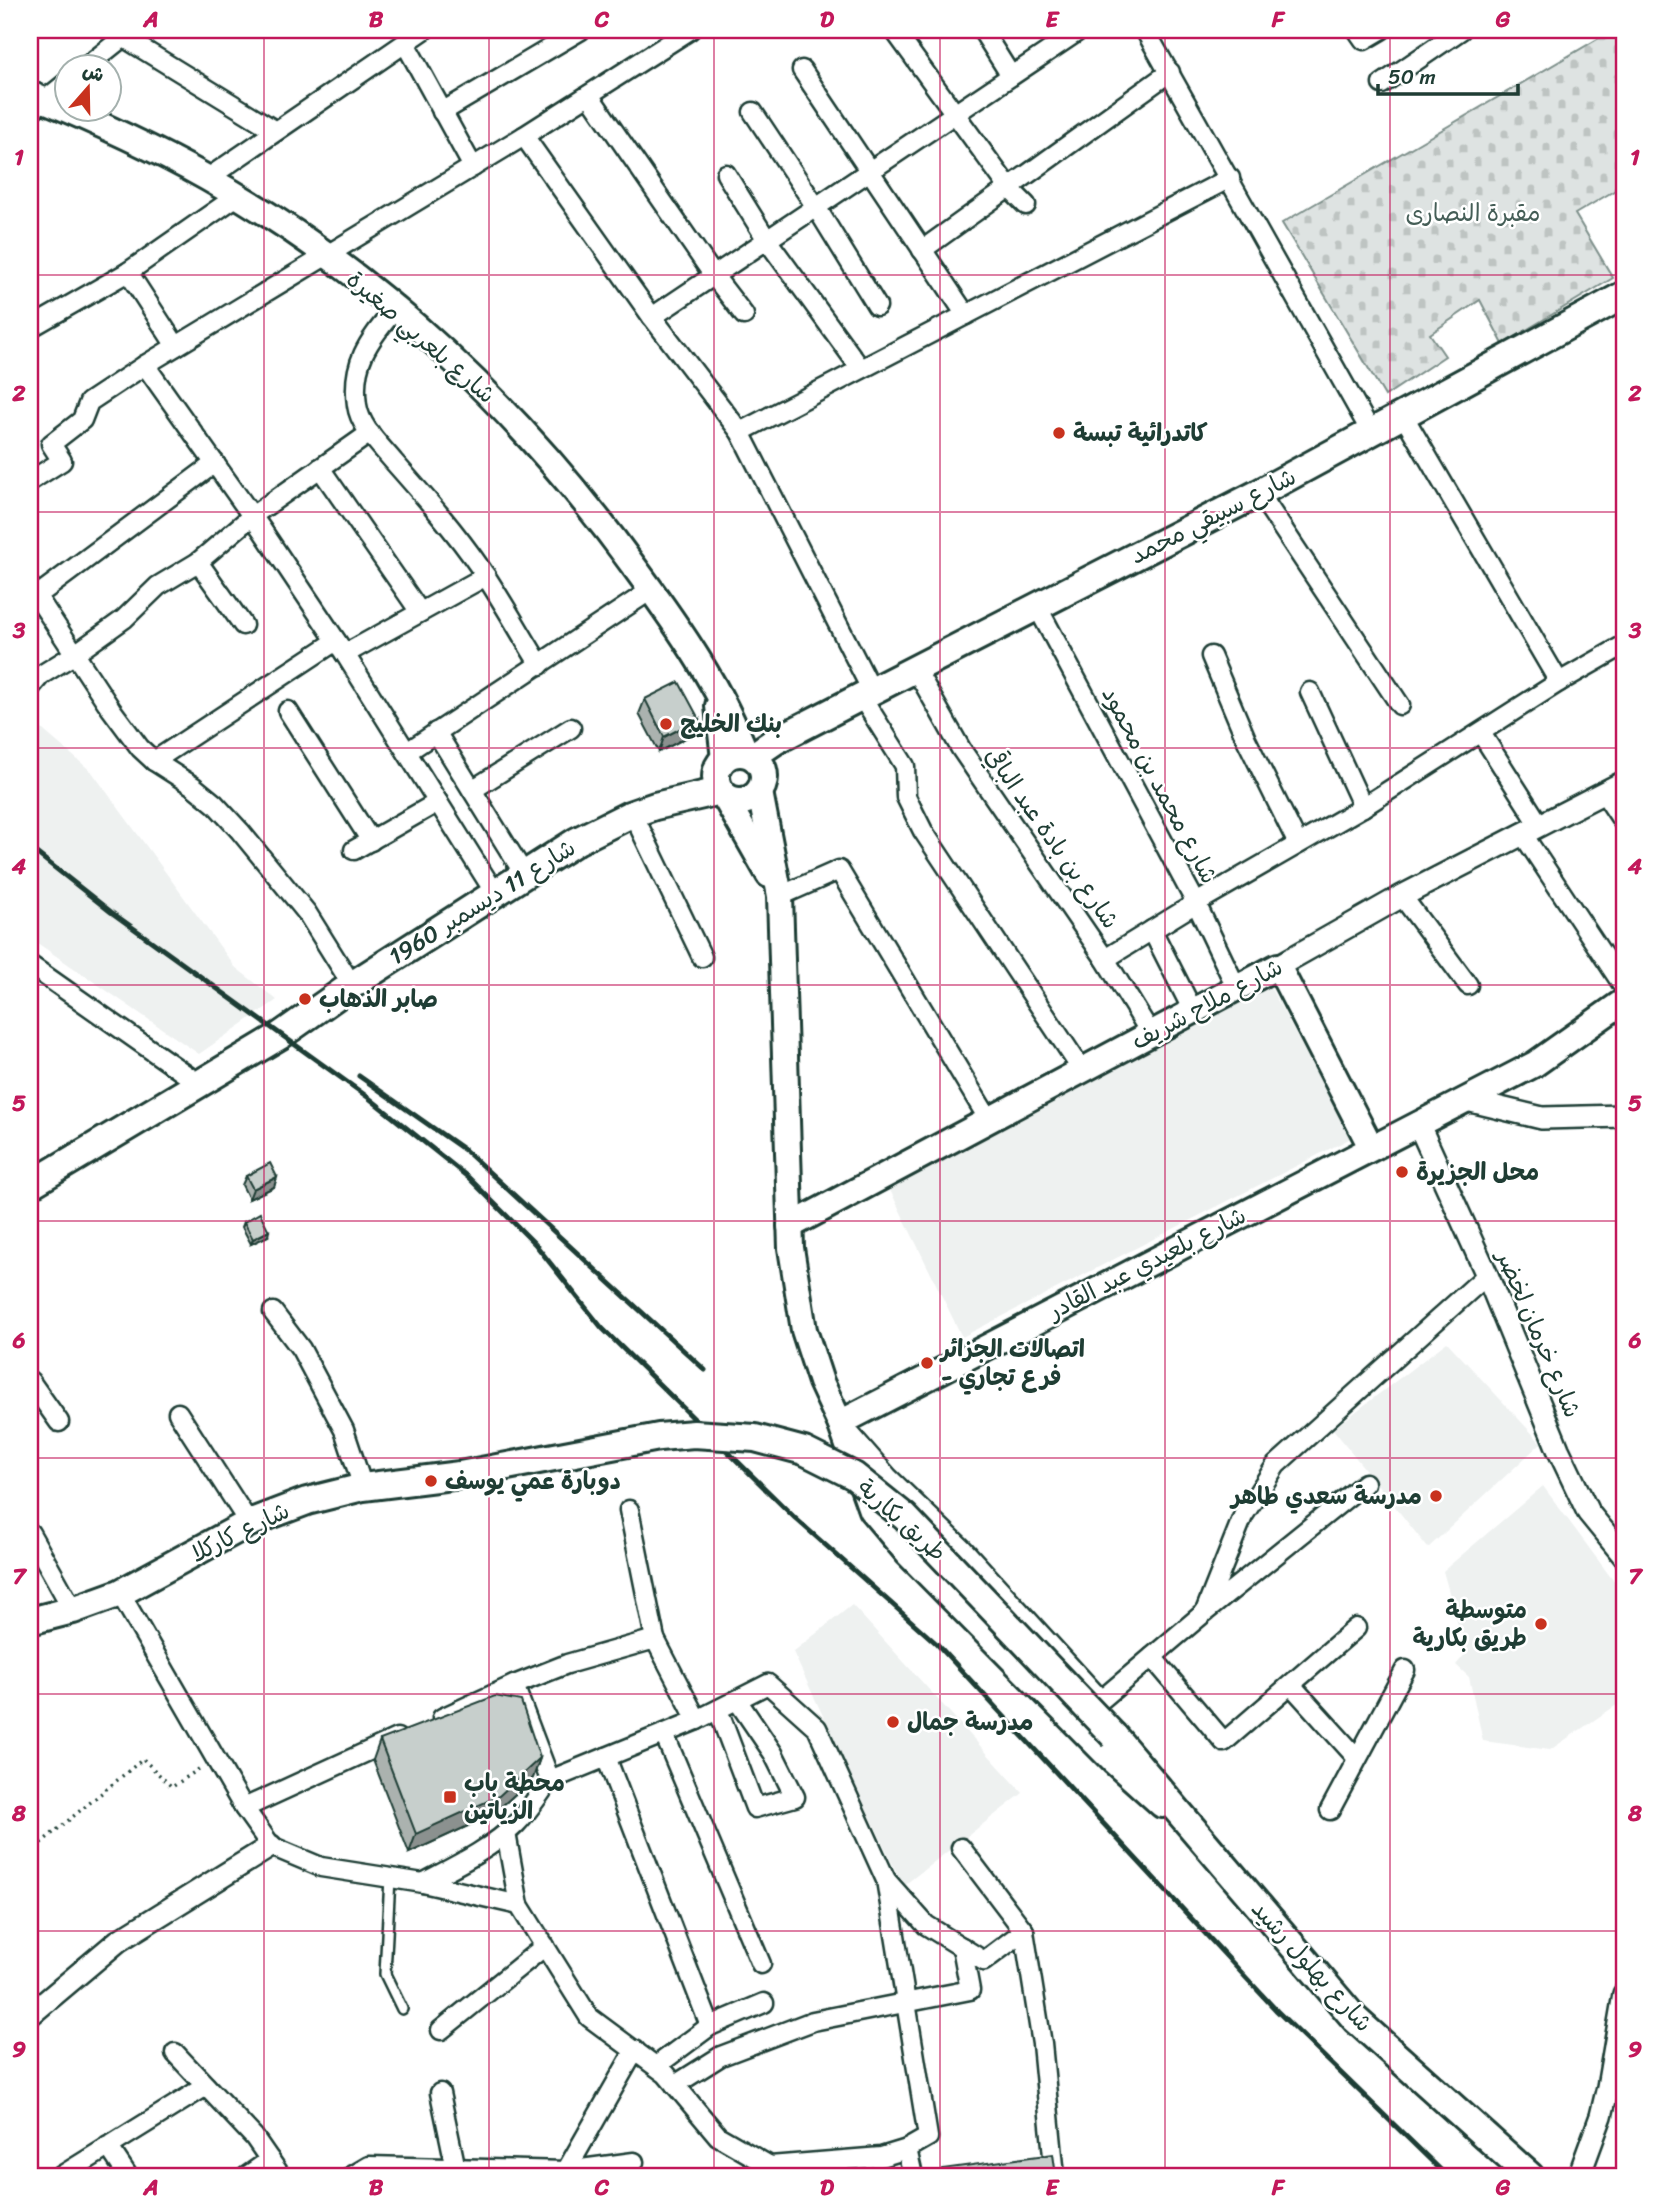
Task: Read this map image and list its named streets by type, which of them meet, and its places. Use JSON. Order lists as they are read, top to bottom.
{
  "streets": {
    "main road": [
      "شارع بلعربي صغيرة",
      "شارع سبيقي محمد",
      "شارع 11 ديسمبر 1960",
      "شارع ملاح شريف",
      "شارع بلعيدي عبد القادر",
      "طريق بكارية",
      "شارع كاركلا",
      "شارع بهلول رشيد"
    ],
    "street": ["شارع محمد بن محمود", "شارع بن بادة عبد الباقي", "شارع خرمان لخضر"]
  },
  "crossings": [
    ["شارع بلعربي صغيرة", "شارع سبيقي محمد"],
    ["شارع بلعربي صغيرة", "شارع 11 ديسمبر 1960"],
    ["شارع سبيقي محمد", "شارع محمد بن محمود"],
    ["شارع سبيقي محمد", "شارع بن بادة عبد الباقي"],
    ["شارع سبيقي محمد", "شارع 11 ديسمبر 1960"],
    ["شارع محمد بن محمود", "شارع ملاح شريف"],
    ["شارع بن بادة عبد الباقي", "شارع ملاح شريف"],
    ["شارع بلعيدي عبد القادر", "شارع خرمان لخضر"],
    ["طريق بكارية", "شارع كاركلا"],
    ["طريق بكارية", "شارع بهلول رشيد"]
  ],
  "parks": ["مقبرة النصارى"],
  "places": {
    "other": [
      "كاتدرائية تبسة",
      "بنك الخليج",
      "صابر الذهاب",
      "محل الجزيرة",
      "اتصالات الجزائر - فرع تجاري",
      "دوبارة عمي يوسف",
      "مدرسة سعدي طاهر",
      "متوسطة طريق بكارية",
      "مدرسة جمال"
    ],
    "transit": ["محطة باب الزياتين"]
  },
  "scale_bar": "50 m",
  "north": "top",
  "grid": {
    "columns": [
      "A",
      "B",
      "C",
      "D",
      "E",
      "F",
      "G"
    ],
    "rows": [
      "1",
      "2",
      "3",
      "4",
      "5",
      "6",
      "7",
      "8",
      "9"
    ]
  }
}
